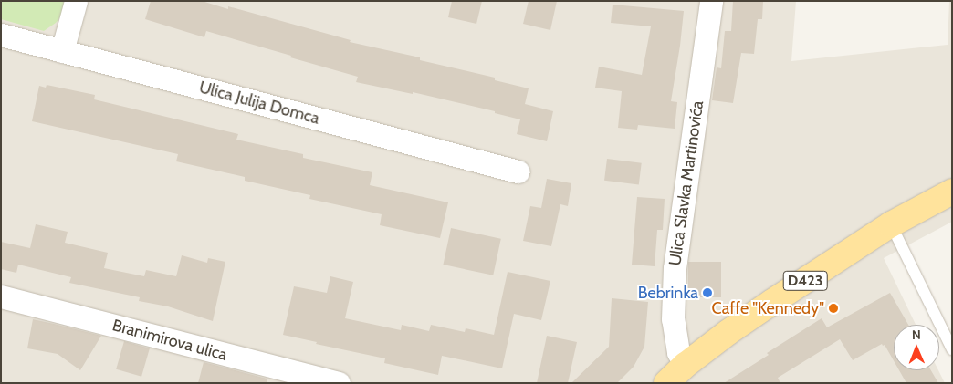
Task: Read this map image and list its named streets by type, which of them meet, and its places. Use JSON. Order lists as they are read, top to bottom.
{
  "streets": {
    "main road": ["D423"],
    "street": ["Ulica Julija Domca", "Ulica Slavka Martinovića", "Branimirova ulica"]
  },
  "crossings": [
    ["Ulica Slavka Martinovića", "D423"]
  ],
  "places": ["Bebrinka", "Caffe \"Kennedy\""],
  "north": "top"
}
